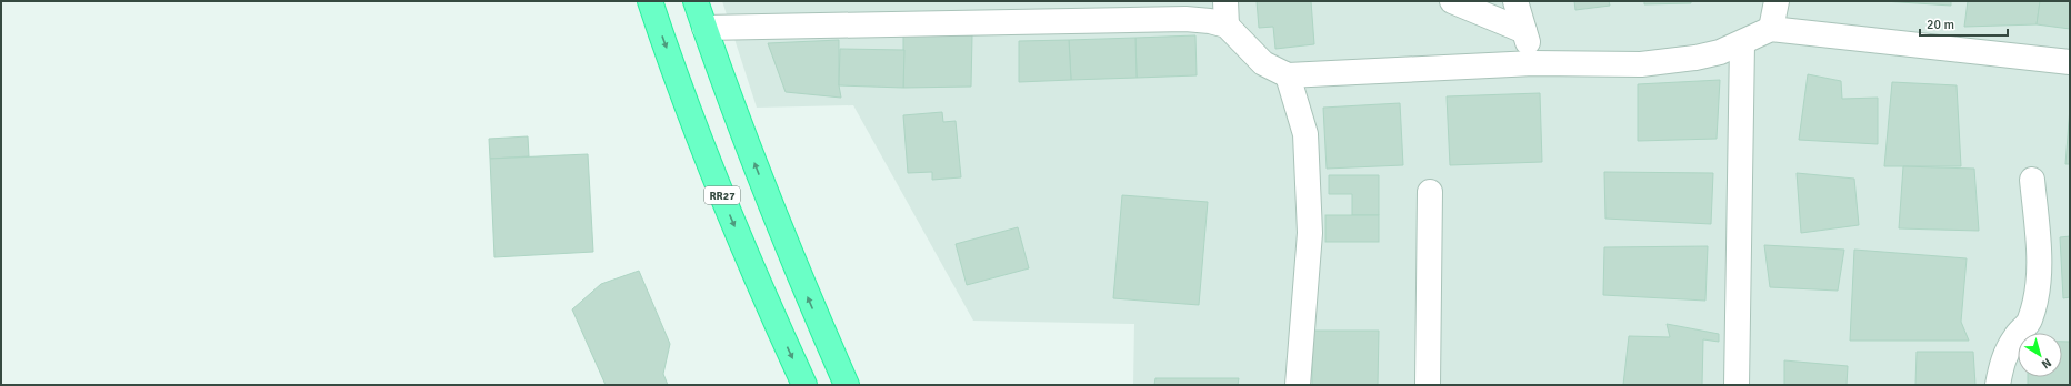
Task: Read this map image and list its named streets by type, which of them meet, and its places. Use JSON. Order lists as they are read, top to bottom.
{
  "streets": {
    "highway": ["RR27"]
  },
  "scale_bar": "20 m",
  "north": "bottom right"
}
